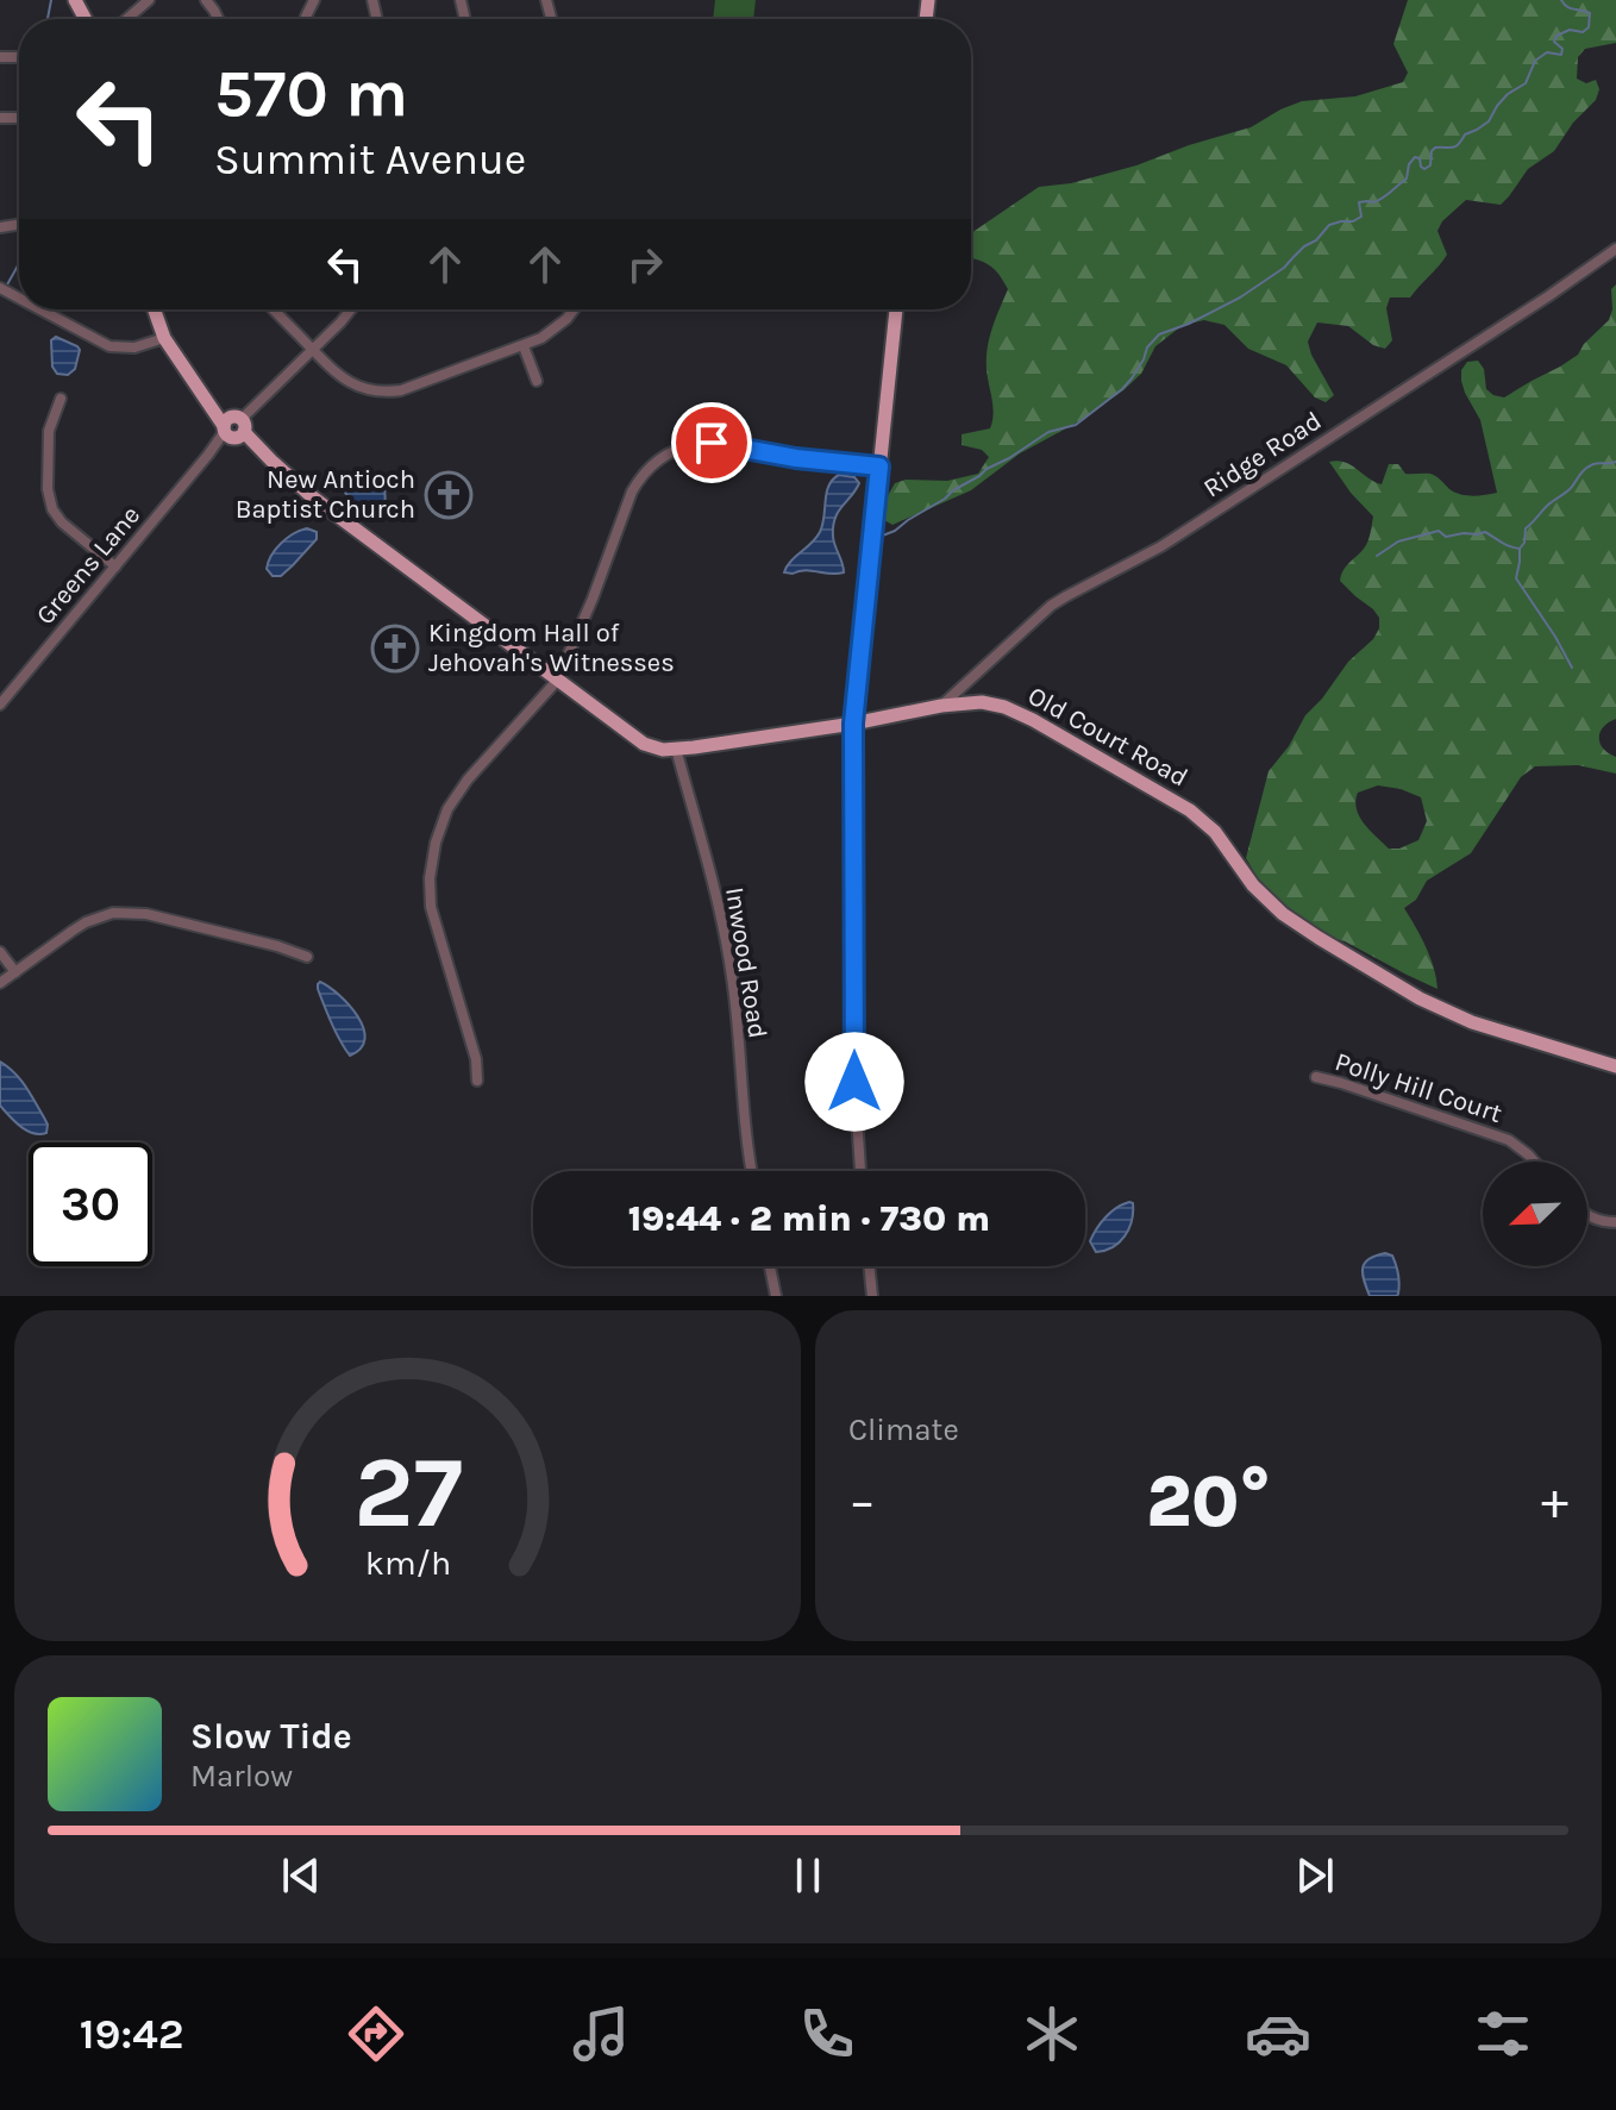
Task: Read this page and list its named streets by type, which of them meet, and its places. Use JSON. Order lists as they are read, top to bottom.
{
  "streets": {
    "main road": ["Old Court Road"],
    "street": [
      "Ridge Road",
      "Greens Lane",
      "Inwood Road",
      "Polly Hill Court"
    ]
  },
  "crossings": [
    ["Ridge Road", "Old Court Road"],
    ["Greens Lane", "Old Court Road"],
    ["Old Court Road", "Inwood Road"]
  ],
  "places": {
    "church": ["New Antioch Baptist Church", "Kingdom Hall of Jehovah's Witnesses"]
  },
  "north": "bottom left",
  "page": {
    "turn": ["570 m", "Summit Avenue"],
    "limit": "30",
    "trip": "19:44 · 2 min · 730 m",
    "tile": "Climate",
    "heat": ["−", "20°", "+"],
    "song": ["Slow Tide", "Marlow"],
    "tabs": "19:42",
    "gauge": ["27", "km/h"]
  }
}
